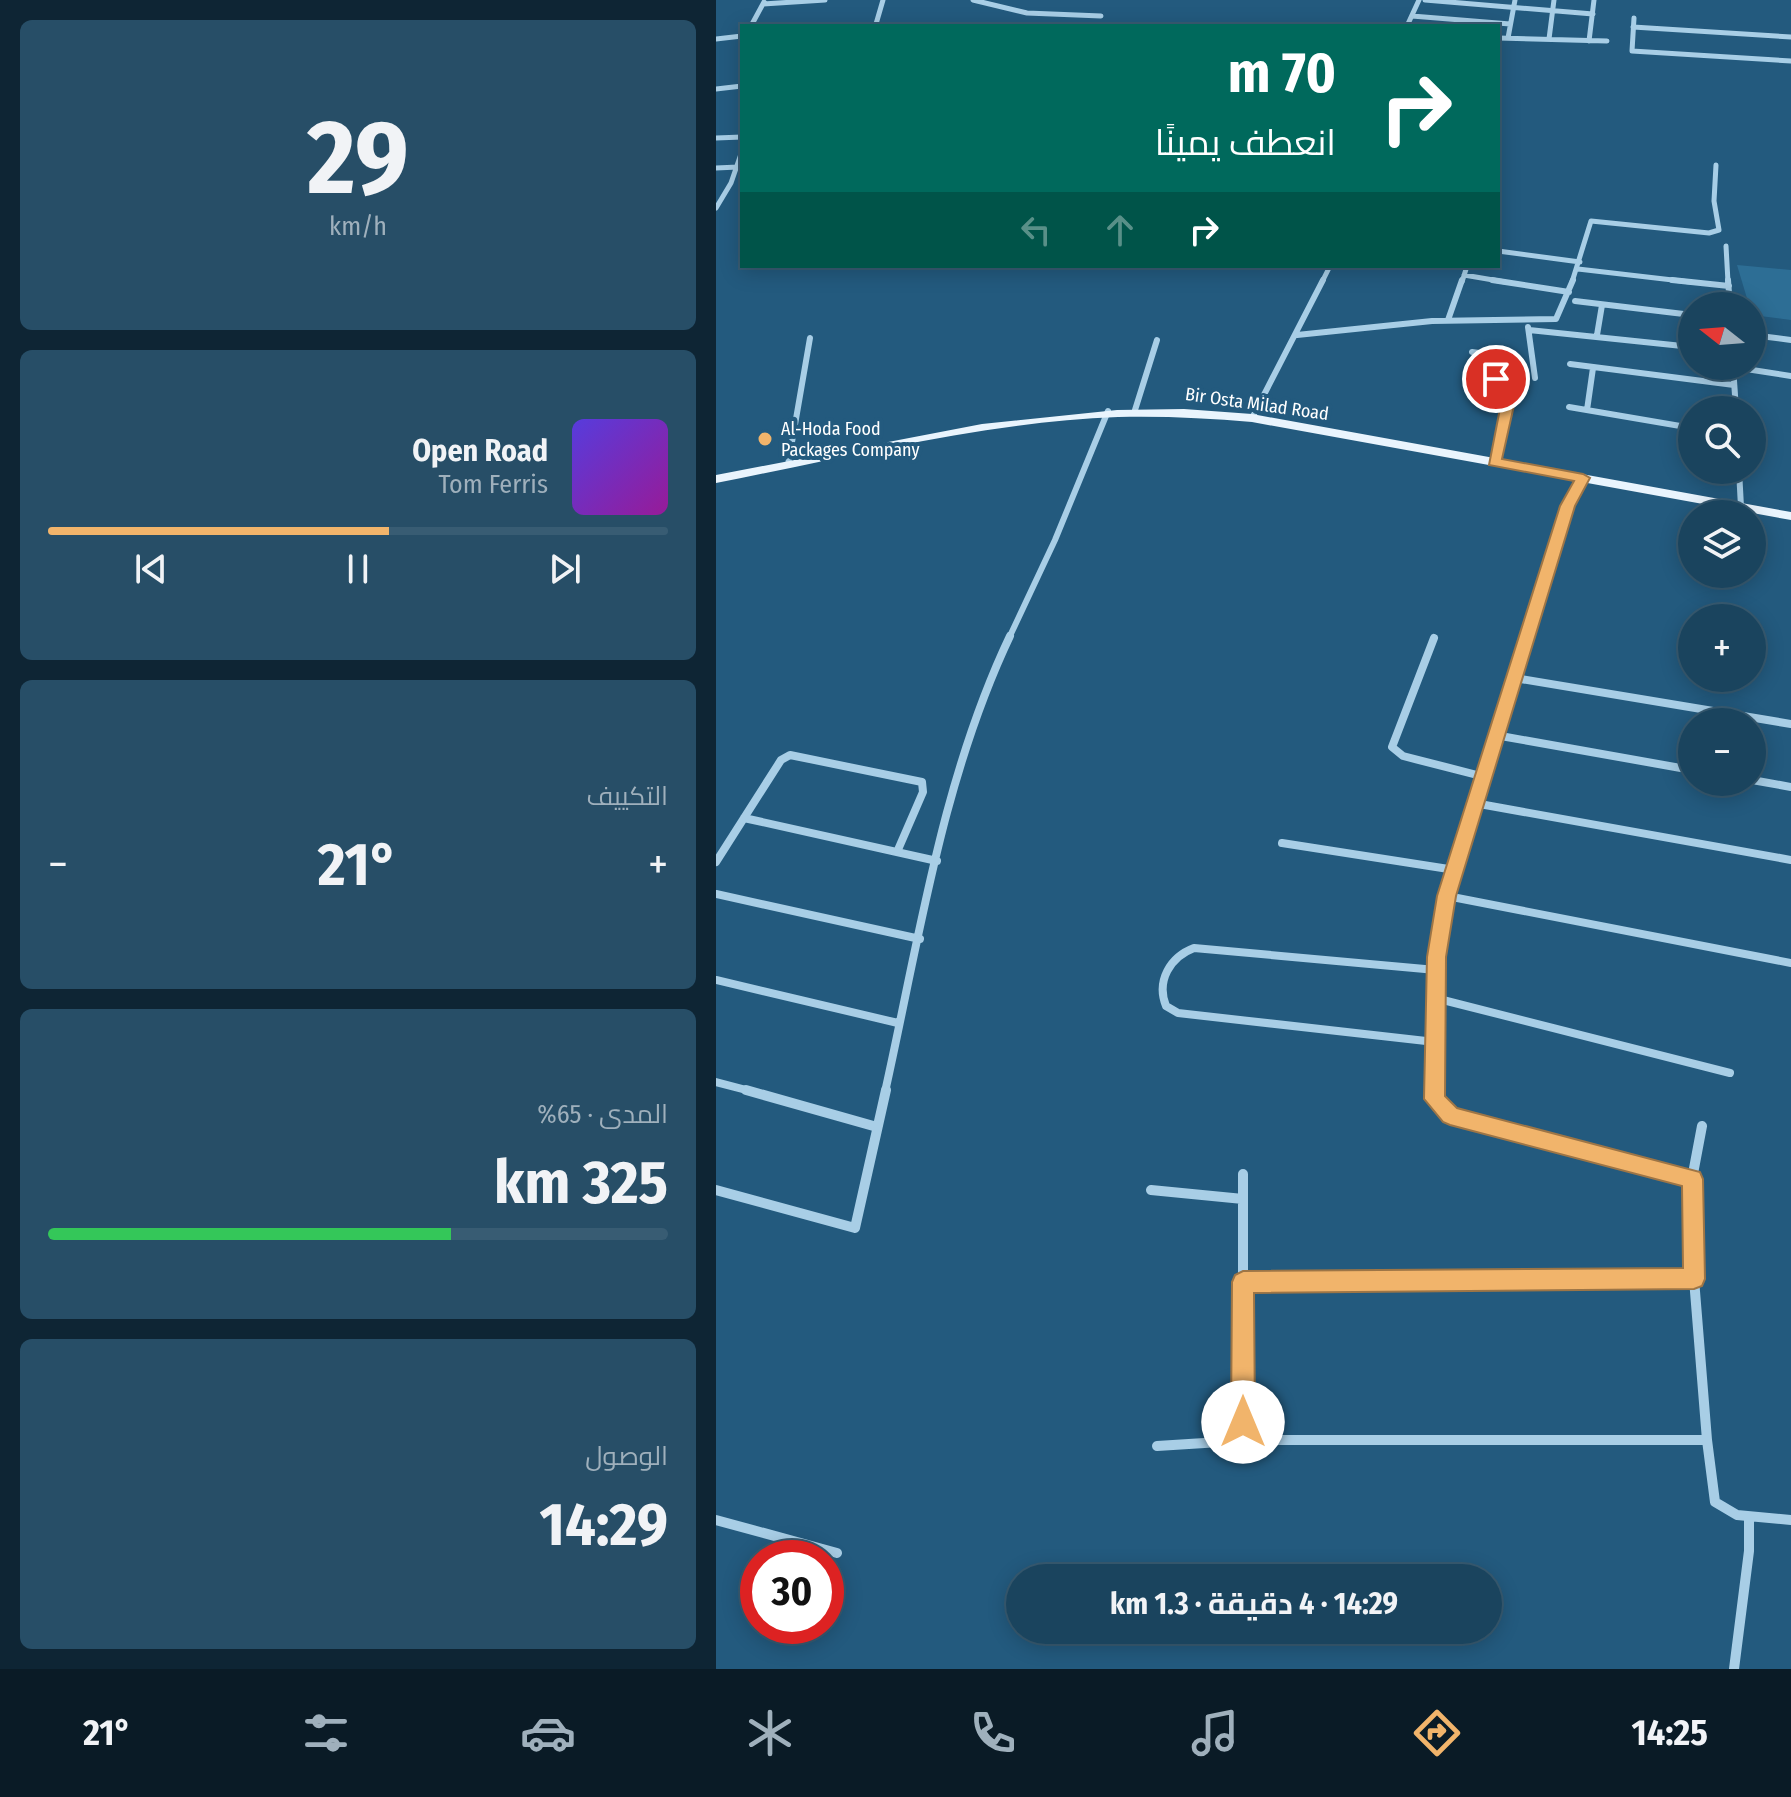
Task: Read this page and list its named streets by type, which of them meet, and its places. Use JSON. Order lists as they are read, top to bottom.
{
  "streets": {
    "main road": ["Bir Osta Milad Road"]
  },
  "places": ["Al-Hoda Food Packages Company"],
  "north": "left",
  "page": {
    "tile": [
      ["29", "km/h"],
      "التكييف",
      ["المدى · 65%", "325 km"],
      ["الوصول", "14:29"]
    ],
    "turn": ["70 m", "انعطف يمينًا"],
    "map_buttons": ["+", "−"],
    "song": ["Open Road", "Tom Ferris"],
    "heat": ["−", "21°", "+"],
    "limit": "30",
    "trip": "14:29 · 4 دقيقة · 1.3 km",
    "tabs": ["14:25", "21°"]
  }
}
